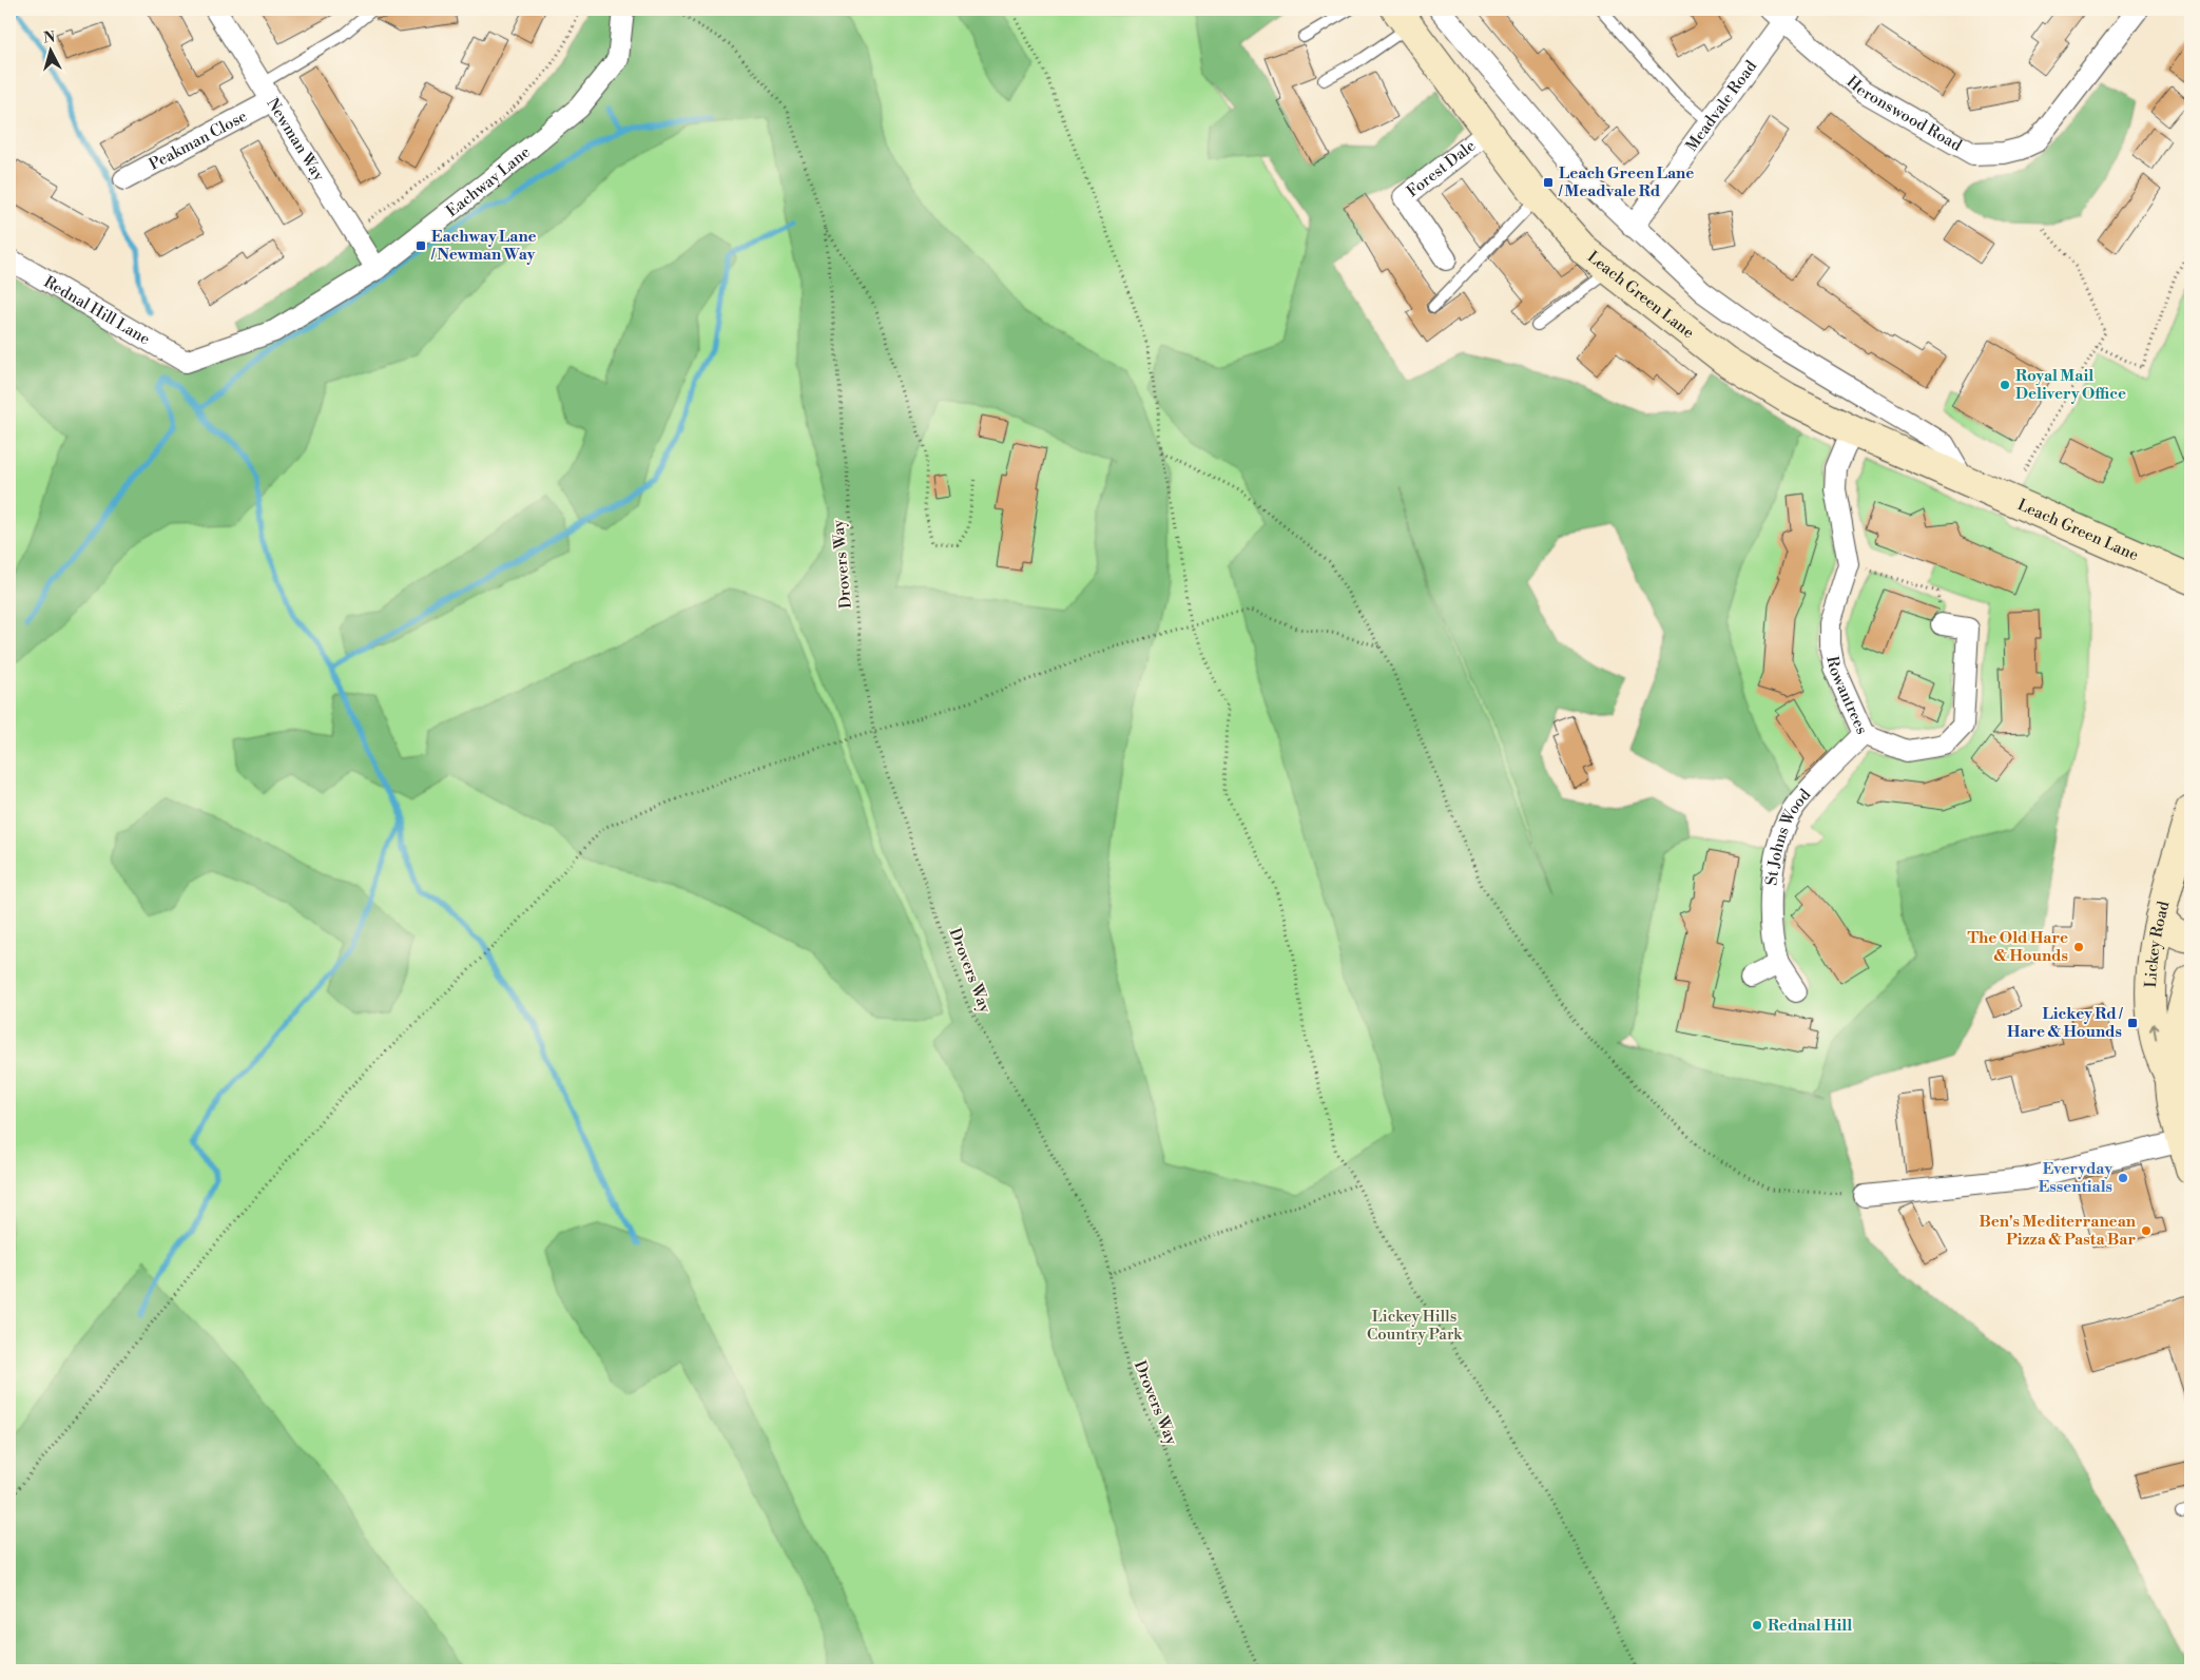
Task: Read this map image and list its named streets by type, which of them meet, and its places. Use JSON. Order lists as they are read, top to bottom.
{
  "streets": {
    "street": [
      "Meadvale Road",
      "Heronswood Road",
      "Newman Way",
      "Peakman Close",
      "Forest Dale",
      "Eachway Lane",
      "Leach Green Lane",
      "Rednal Hill Lane",
      "Rowantrees",
      "St Johns Wood",
      "Lickey Road"
    ],
    "path": ["Drovers Way"]
  },
  "crossings": [
    ["Meadvale Road", "Heronswood Road"],
    ["Newman Way", "Peakman Close"],
    ["Newman Way", "Eachway Lane"],
    ["Forest Dale", "Leach Green Lane"],
    ["Eachway Lane", "Rednal Hill Lane"],
    ["Leach Green Lane", "Rowantrees"],
    ["Rowantrees", "St Johns Wood"]
  ],
  "parks": ["Lickey Hills Country Park"],
  "places": {
    "transit": ["Leach Green Lane / Meadvale Rd", "Eachway Lane / Newman Way", "Lickey Rd / Hare & Hounds"],
    "other": [
      "Royal Mail Delivery Office",
      "The Old Hare & Hounds",
      "Everyday Essentials",
      "Ben's Mediterranean Pizza & Pasta Bar",
      "Rednal Hill"
    ]
  },
  "north": "top"
}
